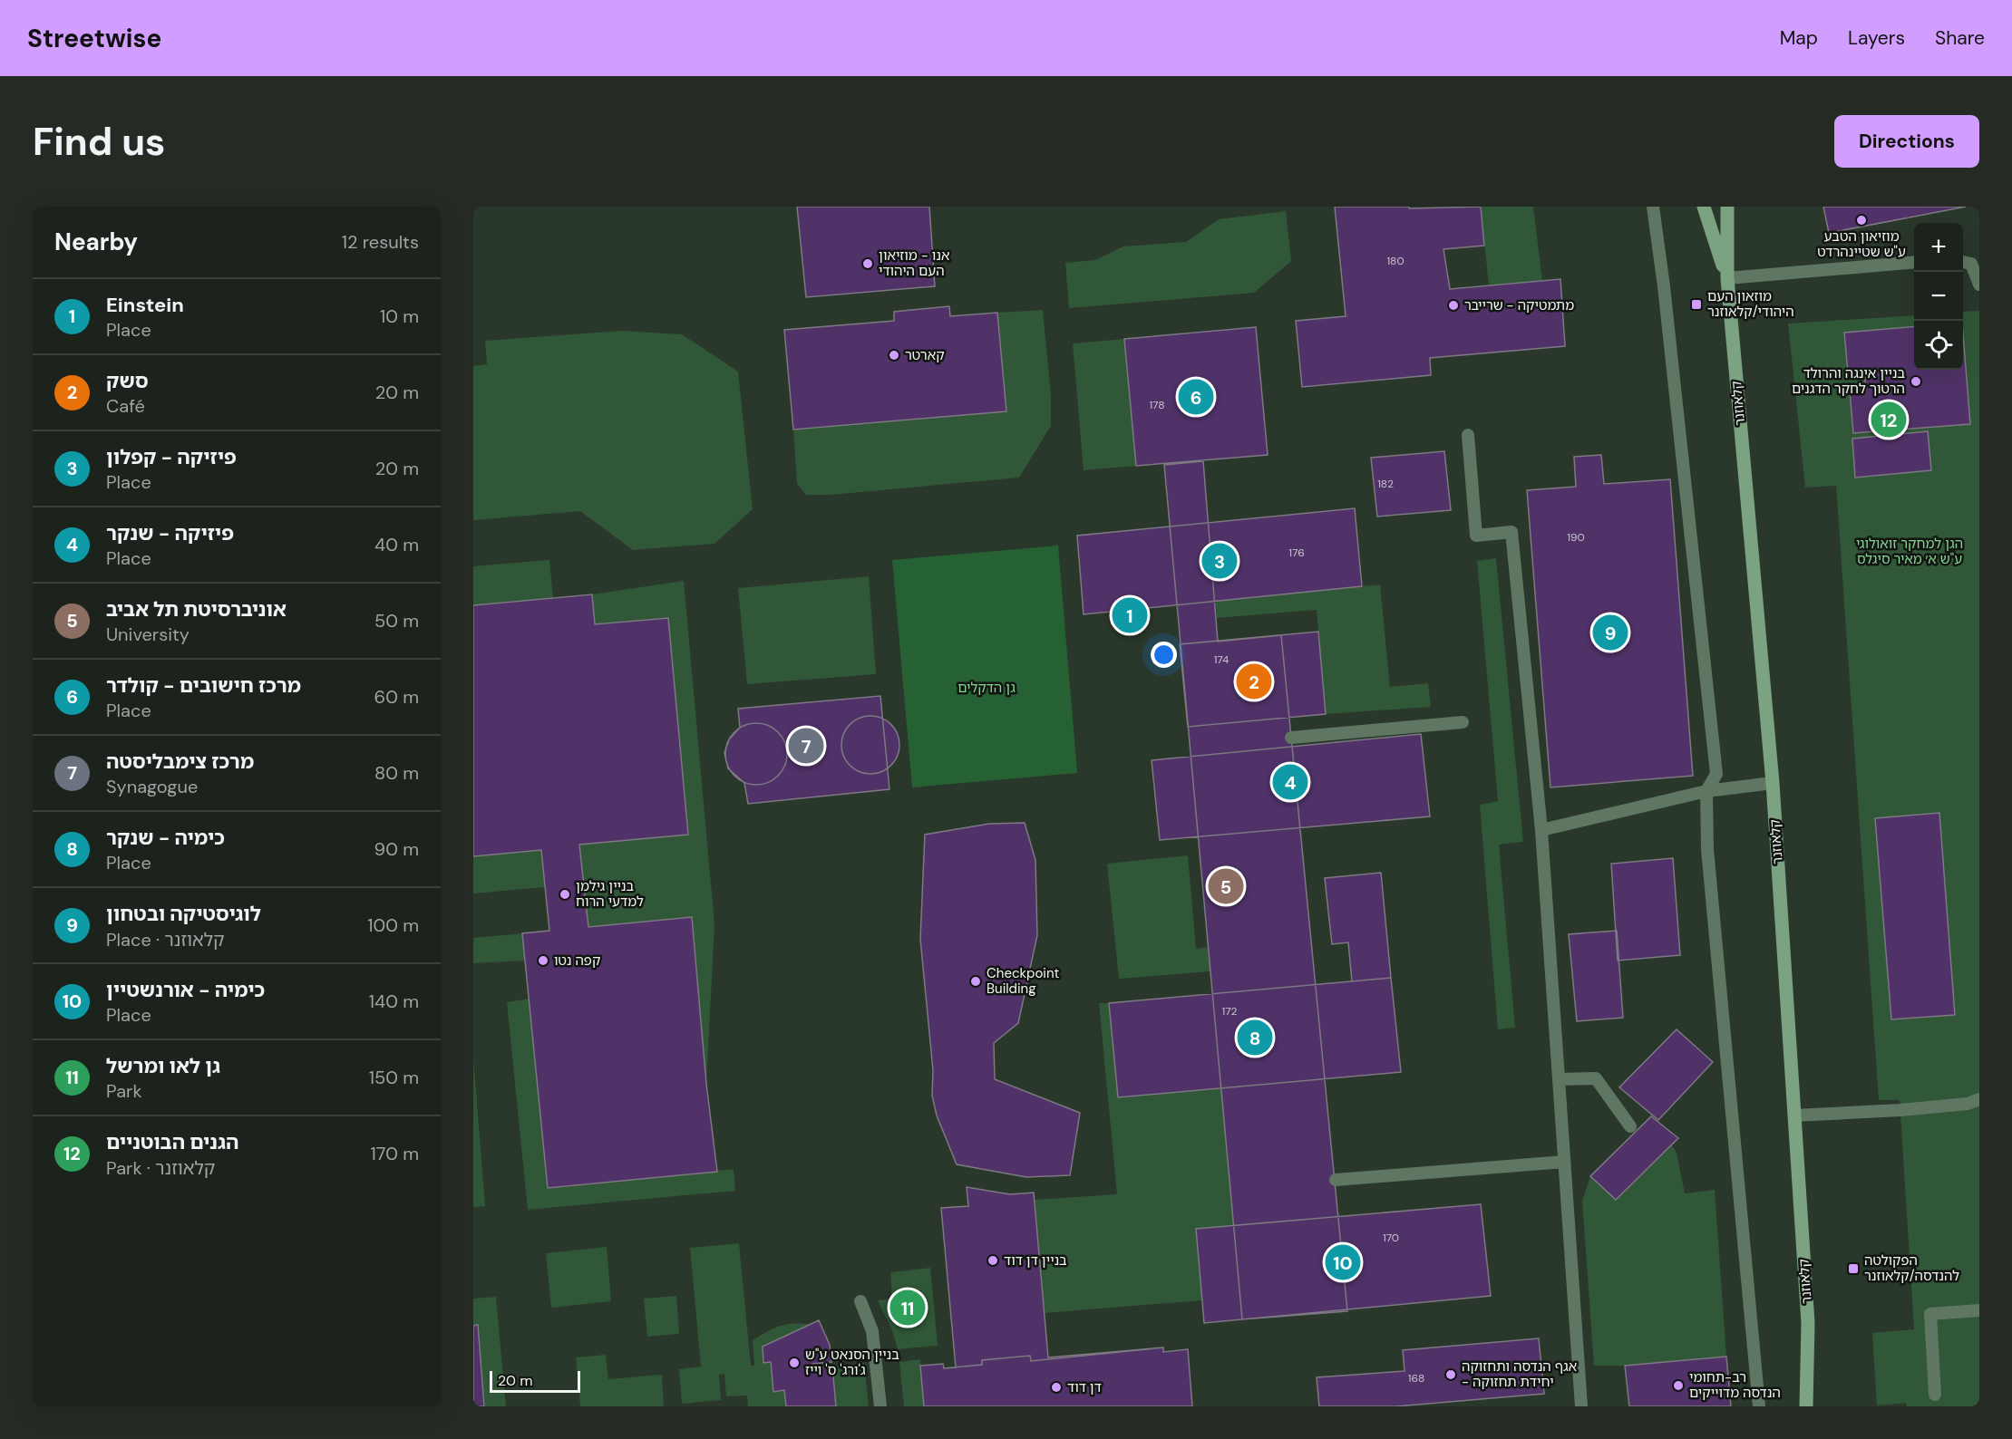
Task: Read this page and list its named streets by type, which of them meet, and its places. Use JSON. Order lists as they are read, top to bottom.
{
  "streets": {
    "street": ["קלאוזנר"]
  },
  "parks": ["הגן למחקר זואולוגי ע\"ש א׳ מאיר סיגלס", "גן הדקלים"],
  "places": {
    "other": [
      "מוזיאון הטבע ע\"ש שטיינהרדט",
      "אנו - מוזיאון העם היהודי",
      "מתמטיקה - שרייבר",
      "קארטר",
      "בניין אינגה והרולד הרטוך לחקר הדגנים",
      "בניין גילמן למדעי הרוח",
      "קפה נטו",
      "Checkpoint Building",
      "בניין דן דוד",
      "בניין הסנאט ע\"ש ג'ורג' ס' וייז",
      "אגף הנדסה ותחזוקה - יחידת תחזוקה",
      "רב-תחומי הנדסה מדוייקים",
      "דן דוד"
    ],
    "transit": ["מוזאון העם היהודי/קלאוזנר", "הפקולטה להנדסה/קלאוזנר"]
  },
  "house_numbers": [
    "180",
    "178",
    "182",
    "190",
    "176",
    "174",
    "172",
    "170",
    "168"
  ],
  "scale_bar": "20 m",
  "page": {
    "header": "Streetwise",
    "nav": ["Map", "Layers", "Share"],
    "buttons": "Directions",
    "title": "Find us",
    "heading": ["Nearby", "12 results"],
    "map_buttons": ["+", "−"],
    "list": [
      {
        "mark": "1",
        "name": "Einstein",
        "note": "Place",
        "value": "10 m"
      },
      {
        "mark": "2",
        "name": "סשק",
        "note": "Café",
        "value": "20 m"
      },
      {
        "mark": "3",
        "name": "פיזיקה - קפלון",
        "note": "Place",
        "value": "20 m"
      },
      {
        "mark": "4",
        "name": "פיזיקה - שנקר",
        "note": "Place",
        "value": "40 m"
      },
      {
        "mark": "5",
        "name": "אוניברסיטת תל אביב",
        "note": "University",
        "value": "50 m"
      },
      {
        "mark": "6",
        "name": "מרכז חישובים - קולדר",
        "note": "Place",
        "value": "60 m"
      },
      {
        "mark": "7",
        "name": "מרכז צימבליסטה",
        "note": "Synagogue",
        "value": "80 m"
      },
      {
        "mark": "8",
        "name": "כימיה - שנקר",
        "note": "Place",
        "value": "90 m"
      },
      {
        "mark": "9",
        "name": "לוגיסטיקה ובטחון",
        "note": "Place · קלאוזנר",
        "value": "100 m"
      },
      {
        "mark": "10",
        "name": "כימיה - אורנשטיין",
        "note": "Place",
        "value": "140 m"
      },
      {
        "mark": "11",
        "name": "גן לאו ומרשל",
        "note": "Park",
        "value": "150 m"
      },
      {
        "mark": "12",
        "name": "הגנים הבוטניים",
        "note": "Park · קלאוזנר",
        "value": "170 m"
      }
    ],
    "pins": [
      "6",
      "12",
      "3",
      "1",
      "9",
      "2",
      "7",
      "4",
      "5",
      "8",
      "10",
      "11"
    ],
    "scale": "20 m"
  }
}
